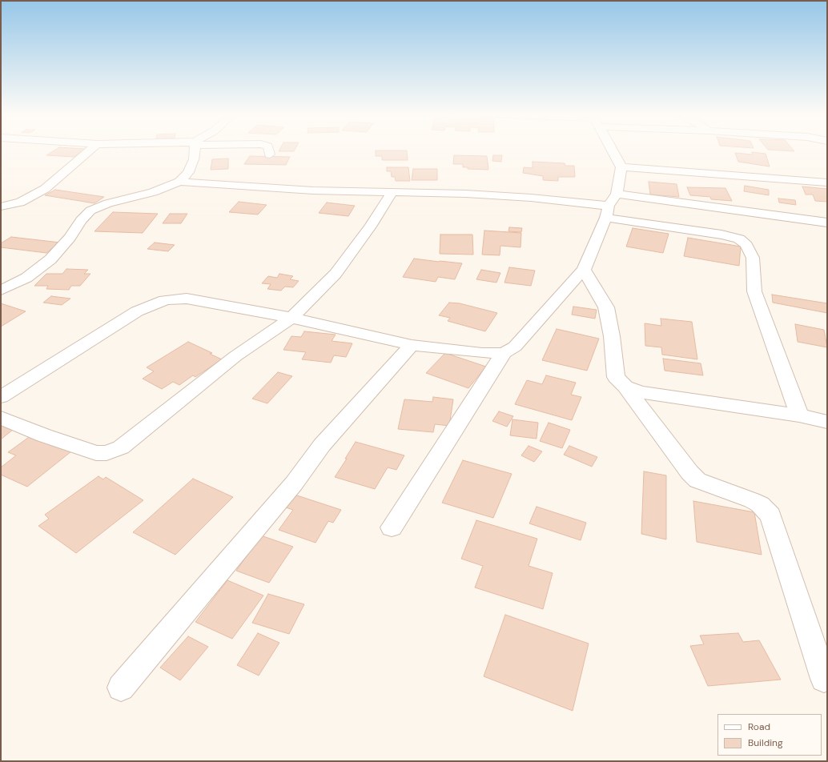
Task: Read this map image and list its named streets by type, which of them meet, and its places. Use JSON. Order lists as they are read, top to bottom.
{
  "legend": ["Road", "Building"]
}
